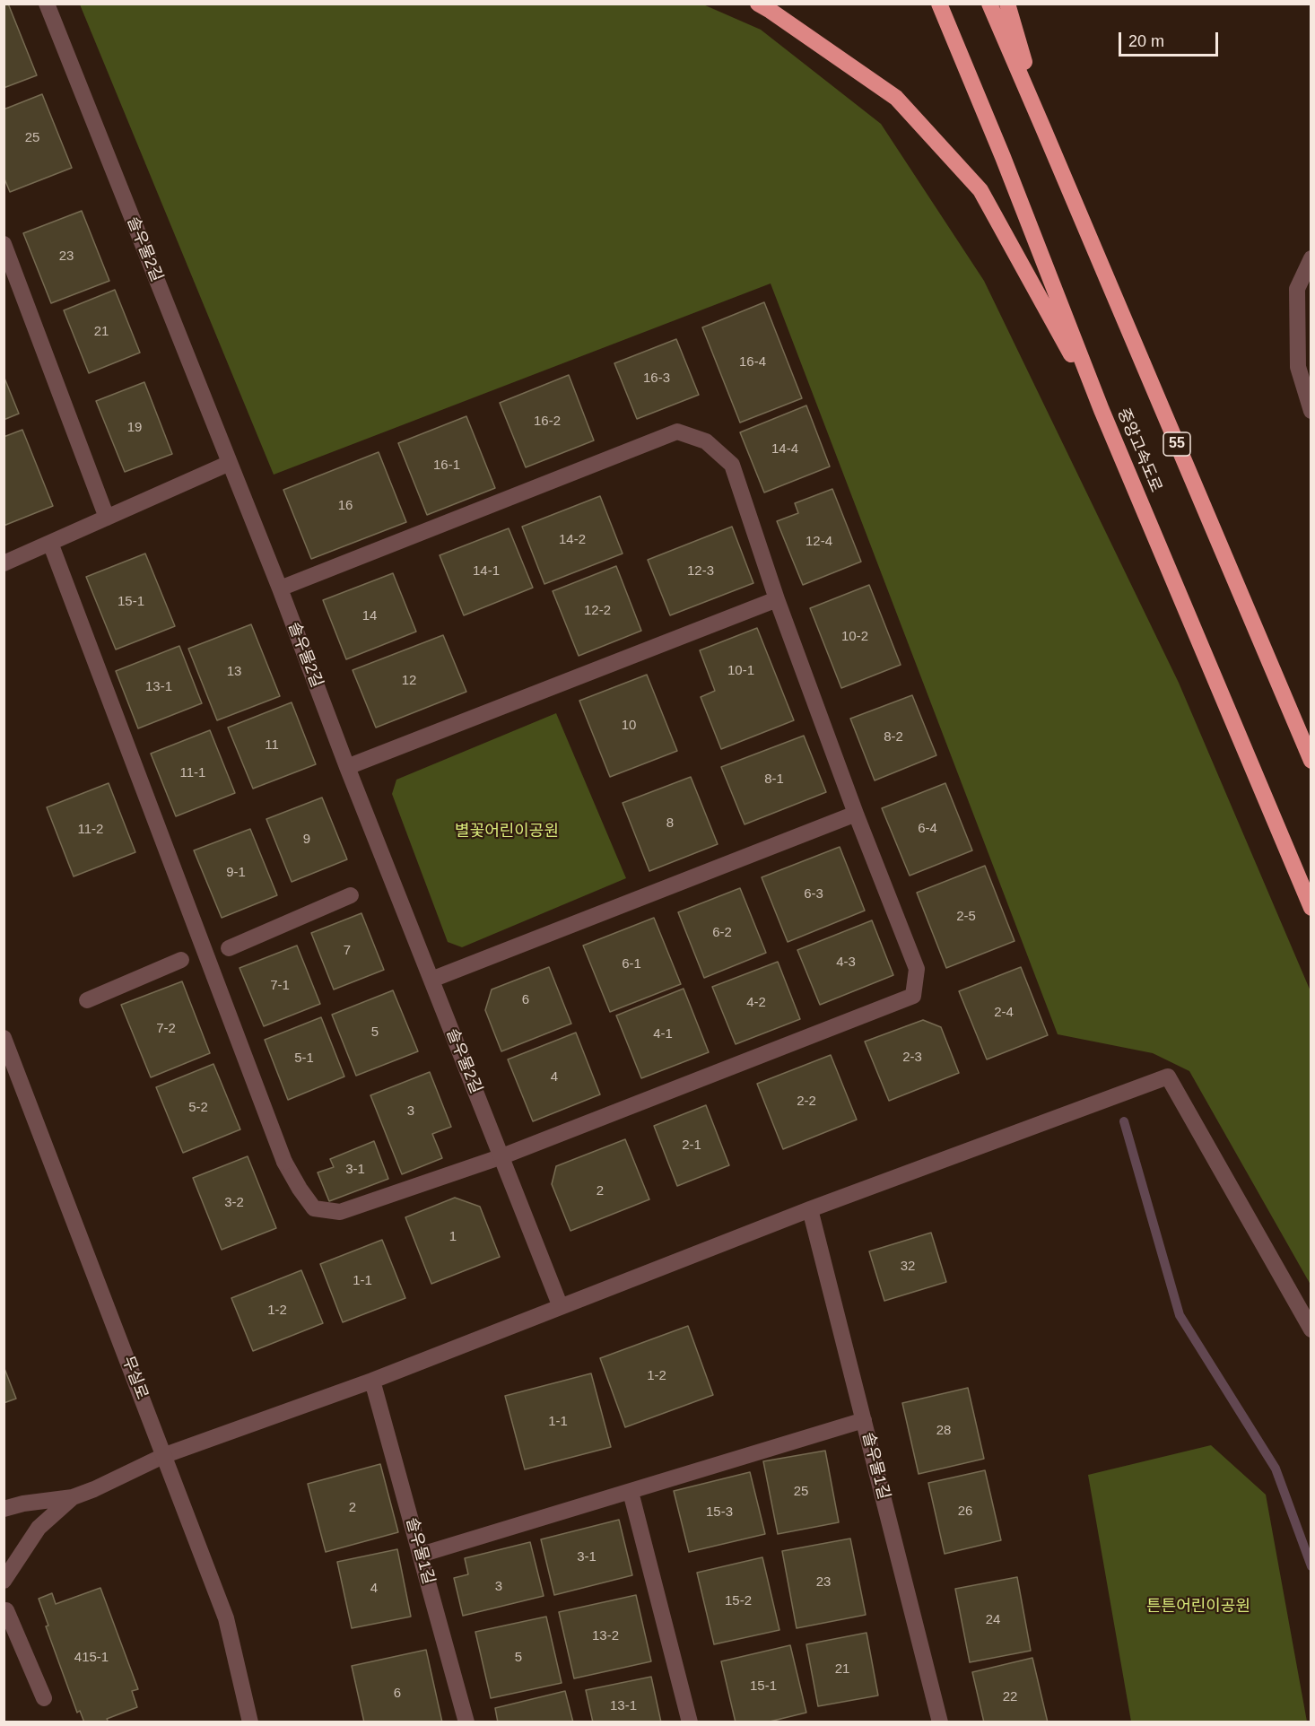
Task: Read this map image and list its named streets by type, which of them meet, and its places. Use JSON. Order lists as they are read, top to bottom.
{
  "streets": {
    "highway": ["55", "중앙고속도로"],
    "street": ["솔우물2길", "무실로", "솔우물1길"]
  },
  "parks": ["별꽃어린이공원", "튼튼어린이공원"],
  "house_numbers": [
    "25",
    "23",
    "21",
    "16-4",
    "16-3",
    "16-2",
    "19",
    "14-4",
    "16-1",
    "16",
    "14-2",
    "12-4",
    "14-1",
    "12-3",
    "15-1",
    "12-2",
    "14",
    "10-2",
    "10-1",
    "13",
    "12",
    "13-1",
    "10",
    "8-2",
    "11",
    "11-1",
    "8-1",
    "8",
    "6-4",
    "11-2",
    "9",
    "9-1",
    "6-3",
    "2-5",
    "6-2",
    "7",
    "4-3",
    "6-1",
    "7-1",
    "6",
    "4-2",
    "2-4",
    "7-2",
    "5",
    "4-1",
    "2-3",
    "5-1",
    "4",
    "2-2",
    "5-2",
    "3",
    "2-1",
    "3-1",
    "2",
    "3-2",
    "1",
    "32",
    "1-1",
    "1-2",
    "1-2",
    "1-1",
    "28",
    "25",
    "2",
    "26",
    "15-3",
    "3-1",
    "23",
    "3",
    "4",
    "15-2",
    "24",
    "13-2",
    "415-1",
    "5",
    "21",
    "15-1",
    "6",
    "22",
    "13-1"
  ],
  "scale_bar": "20 m"
}
